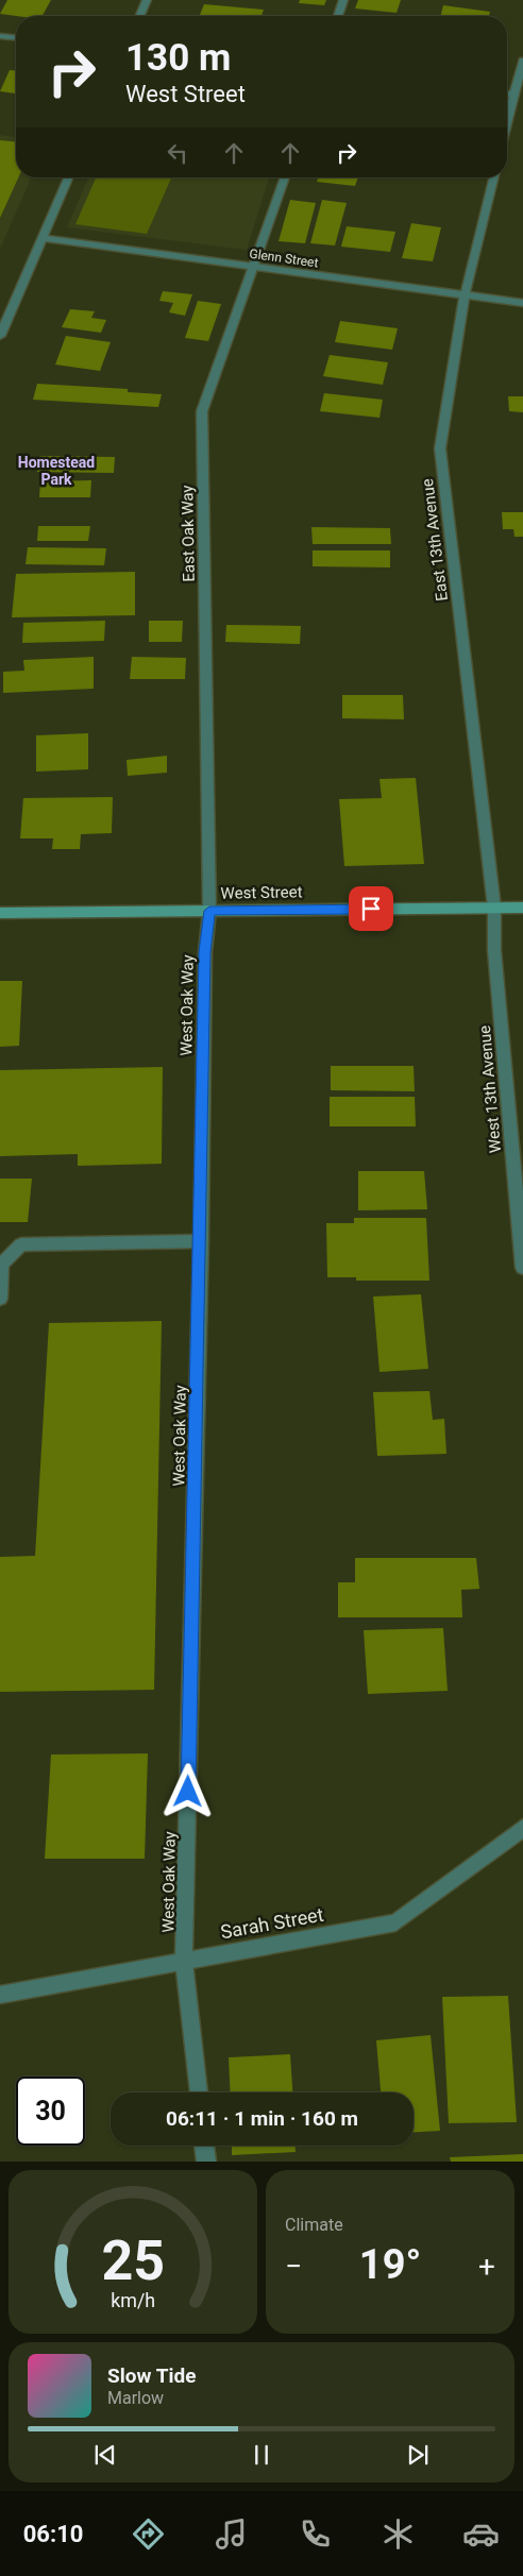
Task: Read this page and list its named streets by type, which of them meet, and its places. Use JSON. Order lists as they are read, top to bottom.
{
  "streets": {
    "main road": ["West Street"],
    "street": [
      "Glenn Street",
      "East Oak Way",
      "East 13th Avenue",
      "West Oak Way",
      "West 13th Avenue",
      "Sarah Street"
    ]
  },
  "crossings": [
    ["Glenn Street", "East Oak Way"],
    ["Glenn Street", "East 13th Avenue"],
    ["East Oak Way", "West Street"],
    ["East Oak Way", "West Oak Way"],
    ["East 13th Avenue", "West Street"],
    ["East 13th Avenue", "West 13th Avenue"],
    ["West Street", "West Oak Way"],
    ["West Street", "West 13th Avenue"],
    ["West Oak Way", "Sarah Street"]
  ],
  "districts": ["Homestead Park"],
  "page": {
    "turn": ["130 m", "West Street"],
    "limit": "30",
    "trip": "06:11 · 1 min · 160 m",
    "tile": "Climate",
    "heat": ["−", "19°", "+"],
    "song": ["Slow Tide", "Marlow"],
    "tabs": "06:10",
    "gauge": ["25", "km/h"]
  }
}
